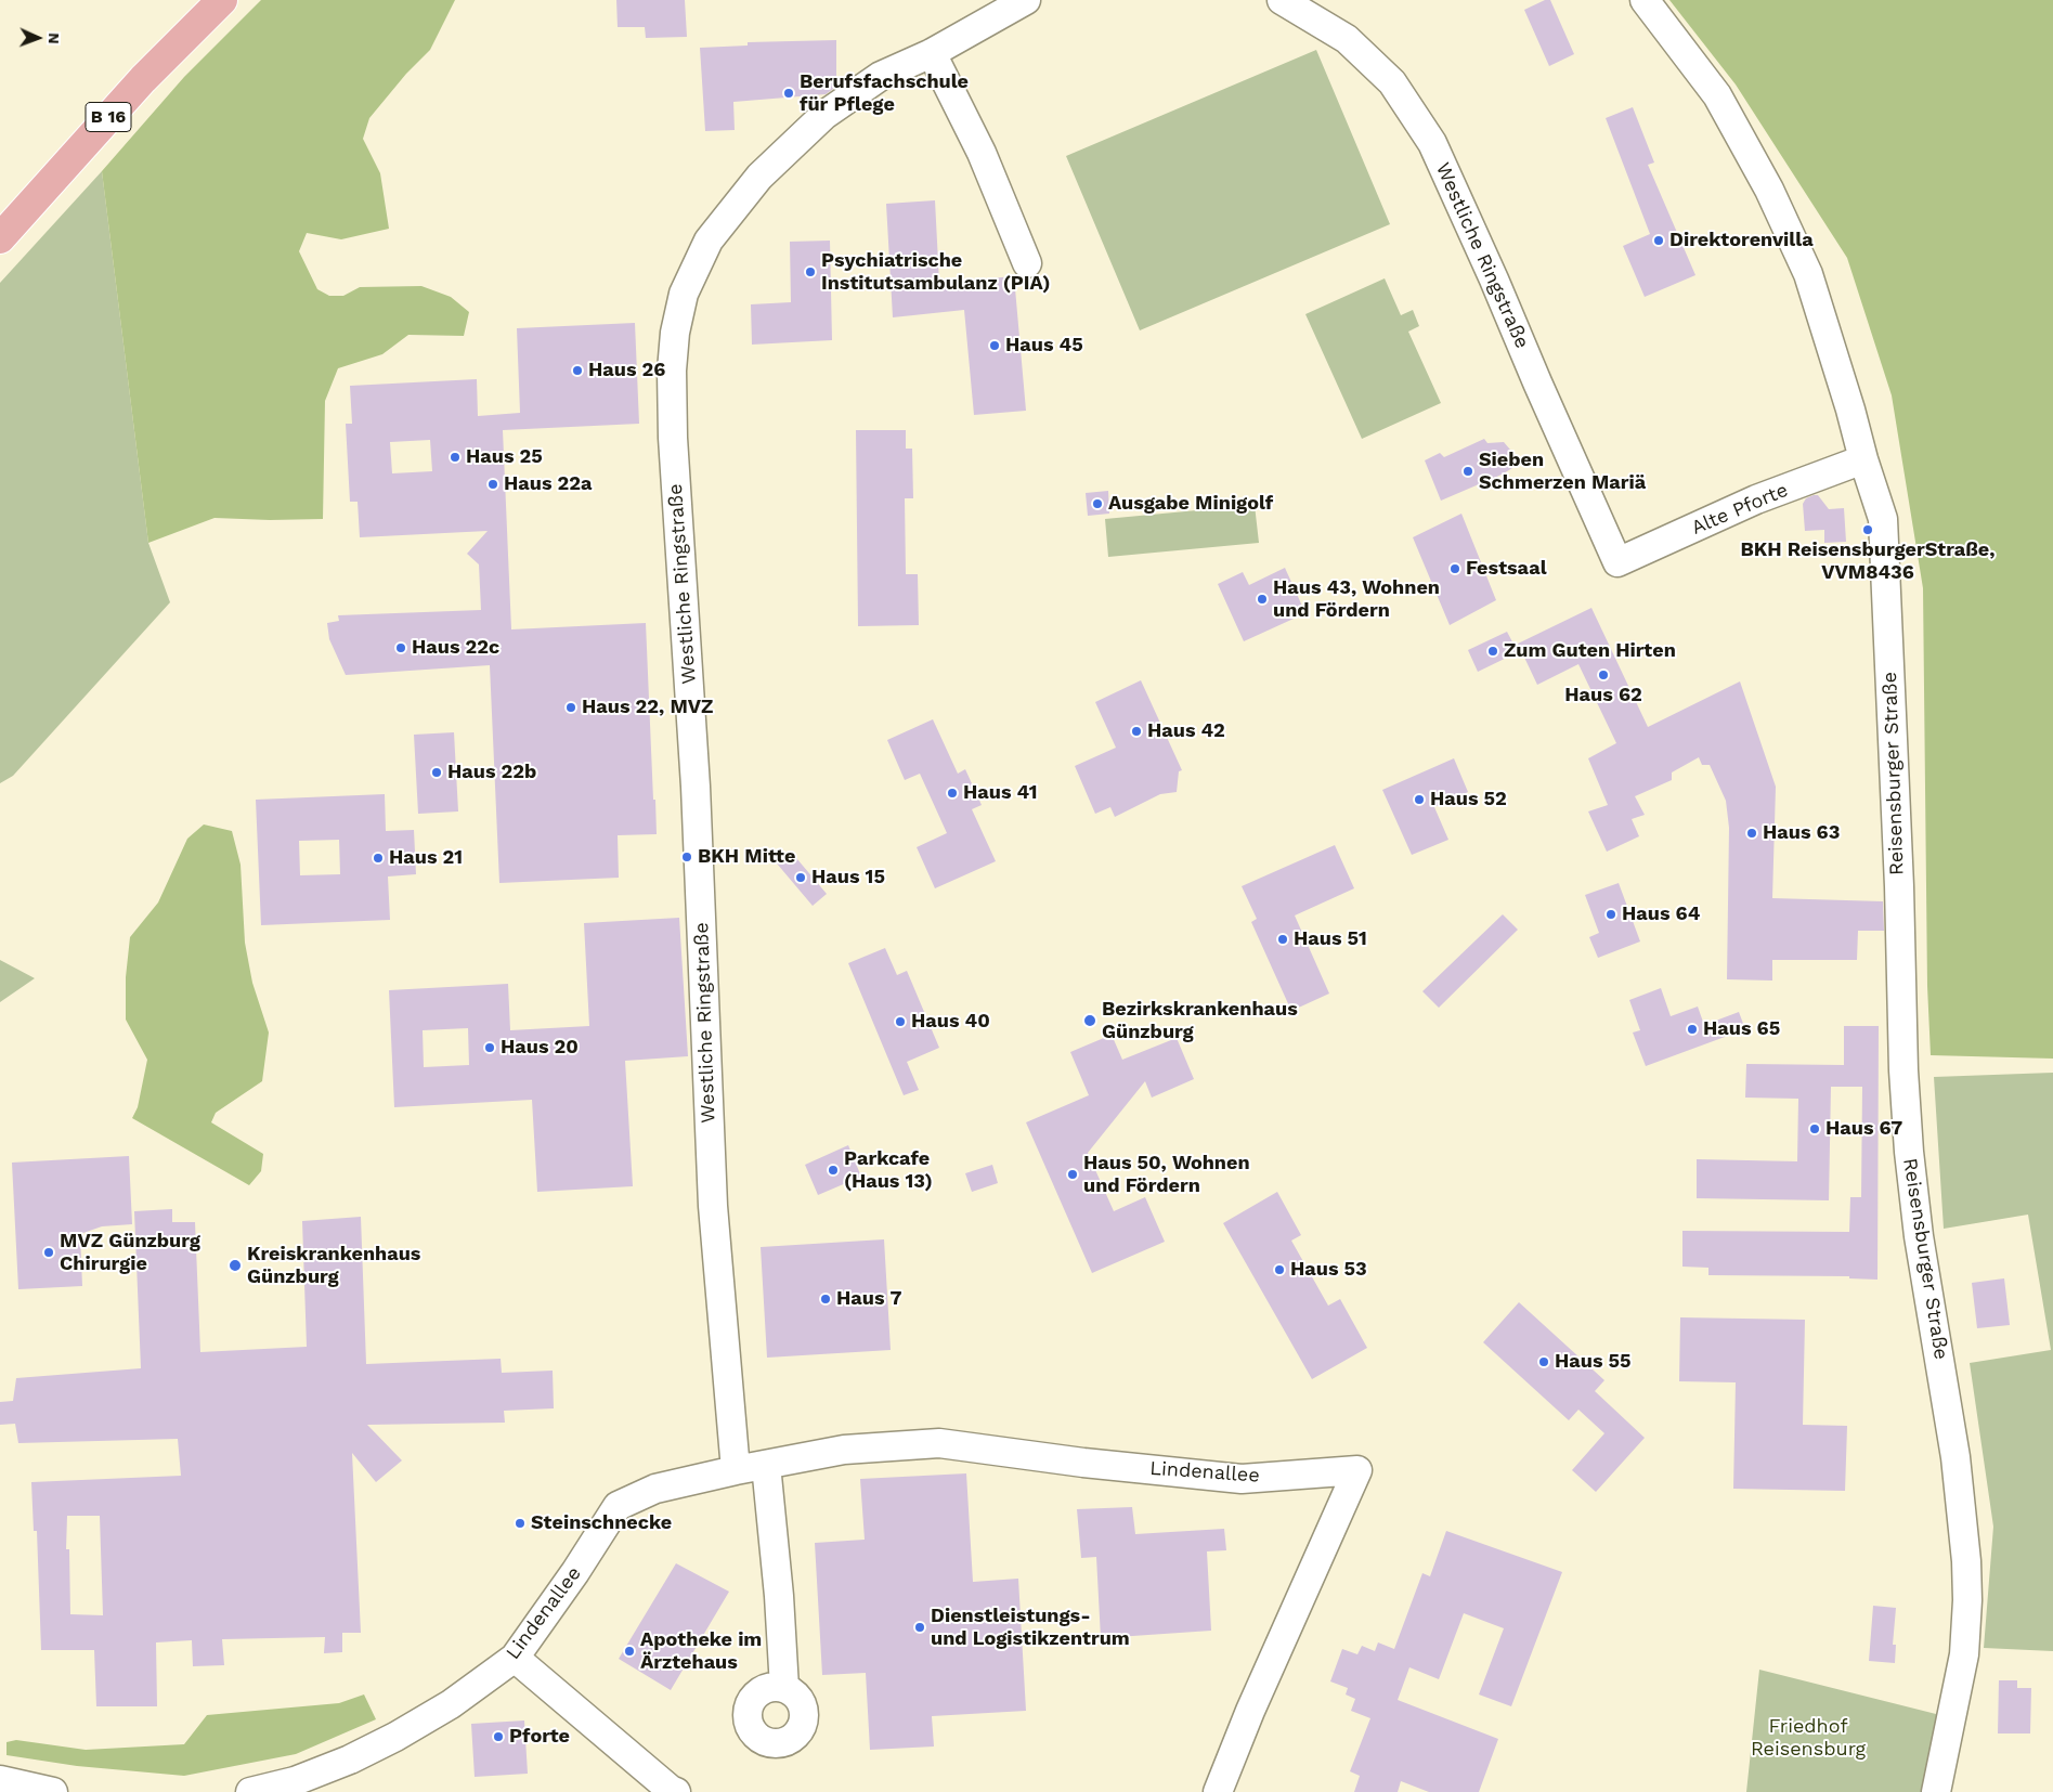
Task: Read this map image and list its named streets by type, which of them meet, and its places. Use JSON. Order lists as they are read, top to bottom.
{
  "streets": {
    "main road": ["B 16"],
    "street": [
      "Westliche Ringstraße",
      "Alte Pforte",
      "Reisensburger Straße",
      "Lindenallee"
    ]
  },
  "crossings": [
    ["Westliche Ringstraße", "Alte Pforte"],
    ["Westliche Ringstraße", "Lindenallee"],
    ["Alte Pforte", "Reisensburger Straße"]
  ],
  "parks": ["Friedhof Reisensburg"],
  "places": [
    "Berufsfachschule für Pflege",
    "Direktorenvilla",
    "Psychiatrische Institutsambulanz (PIA)",
    "Haus 45",
    "Haus 26",
    "Haus 25",
    "Sieben Schmerzen Mariä",
    "Haus 22a",
    "Ausgabe Minigolf",
    "BKH ReisensburgerStraße, VVM8436",
    "Festsaal",
    "Haus 43, Wohnen und Fördern",
    "Haus 22c",
    "Zum Guten Hirten",
    "Haus 62",
    "Haus 22, MVZ",
    "Haus 42",
    "Haus 22b",
    "Haus 41",
    "Haus 52",
    "Haus 63",
    "BKH Mitte",
    "Haus 21",
    "Haus 15",
    "Haus 64",
    "Haus 51",
    "Bezirkskrankenhaus Günzburg",
    "Haus 40",
    "Haus 65",
    "Haus 20",
    "Haus 67",
    "Parkcafe (Haus 13)",
    "Haus 50, Wohnen und Fördern",
    "MVZ Günzburg Chirurgie",
    "Kreiskrankenhaus Günzburg",
    "Haus 53",
    "Haus 7",
    "Haus 55",
    "Steinschnecke",
    "Dienstleistungs- und Logistikzentrum",
    "Apotheke im Ärztehaus",
    "Pforte"
  ],
  "north": "right"
}
